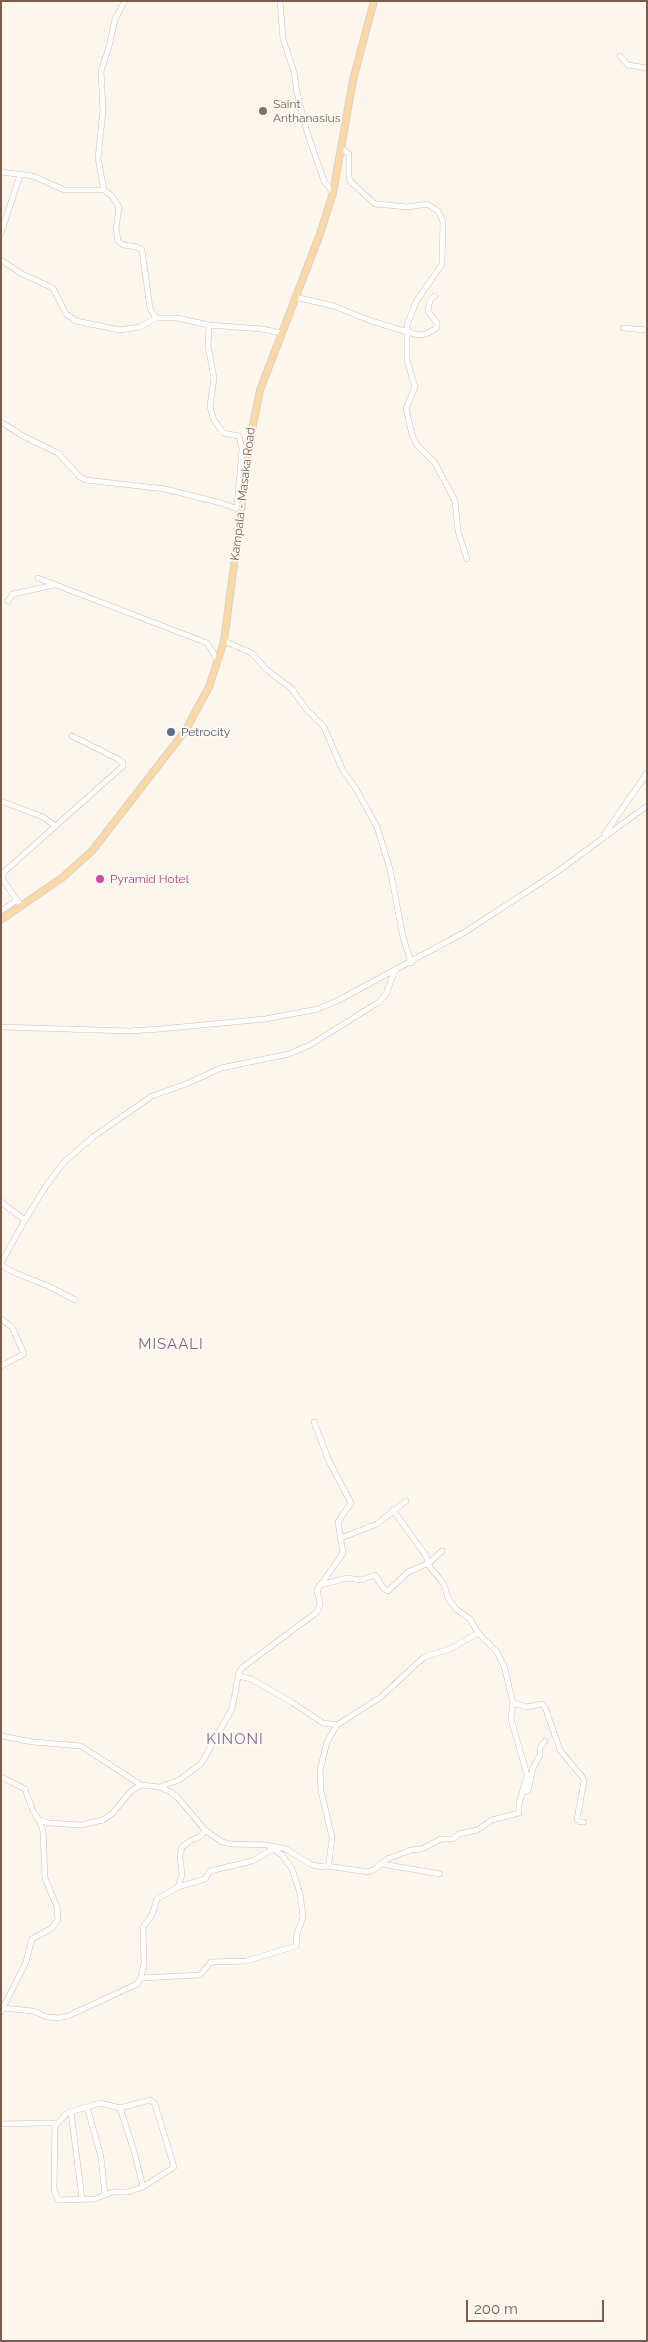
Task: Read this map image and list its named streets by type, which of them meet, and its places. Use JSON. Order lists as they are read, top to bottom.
{
  "streets": {
    "main road": ["Kampala - Masaka Road"]
  },
  "districts": ["MISAALI", "KINONI"],
  "places": ["Saint Anthanasius", "Petrocity", "Pyramid Hotel"],
  "scale_bar": "200 m"
}
